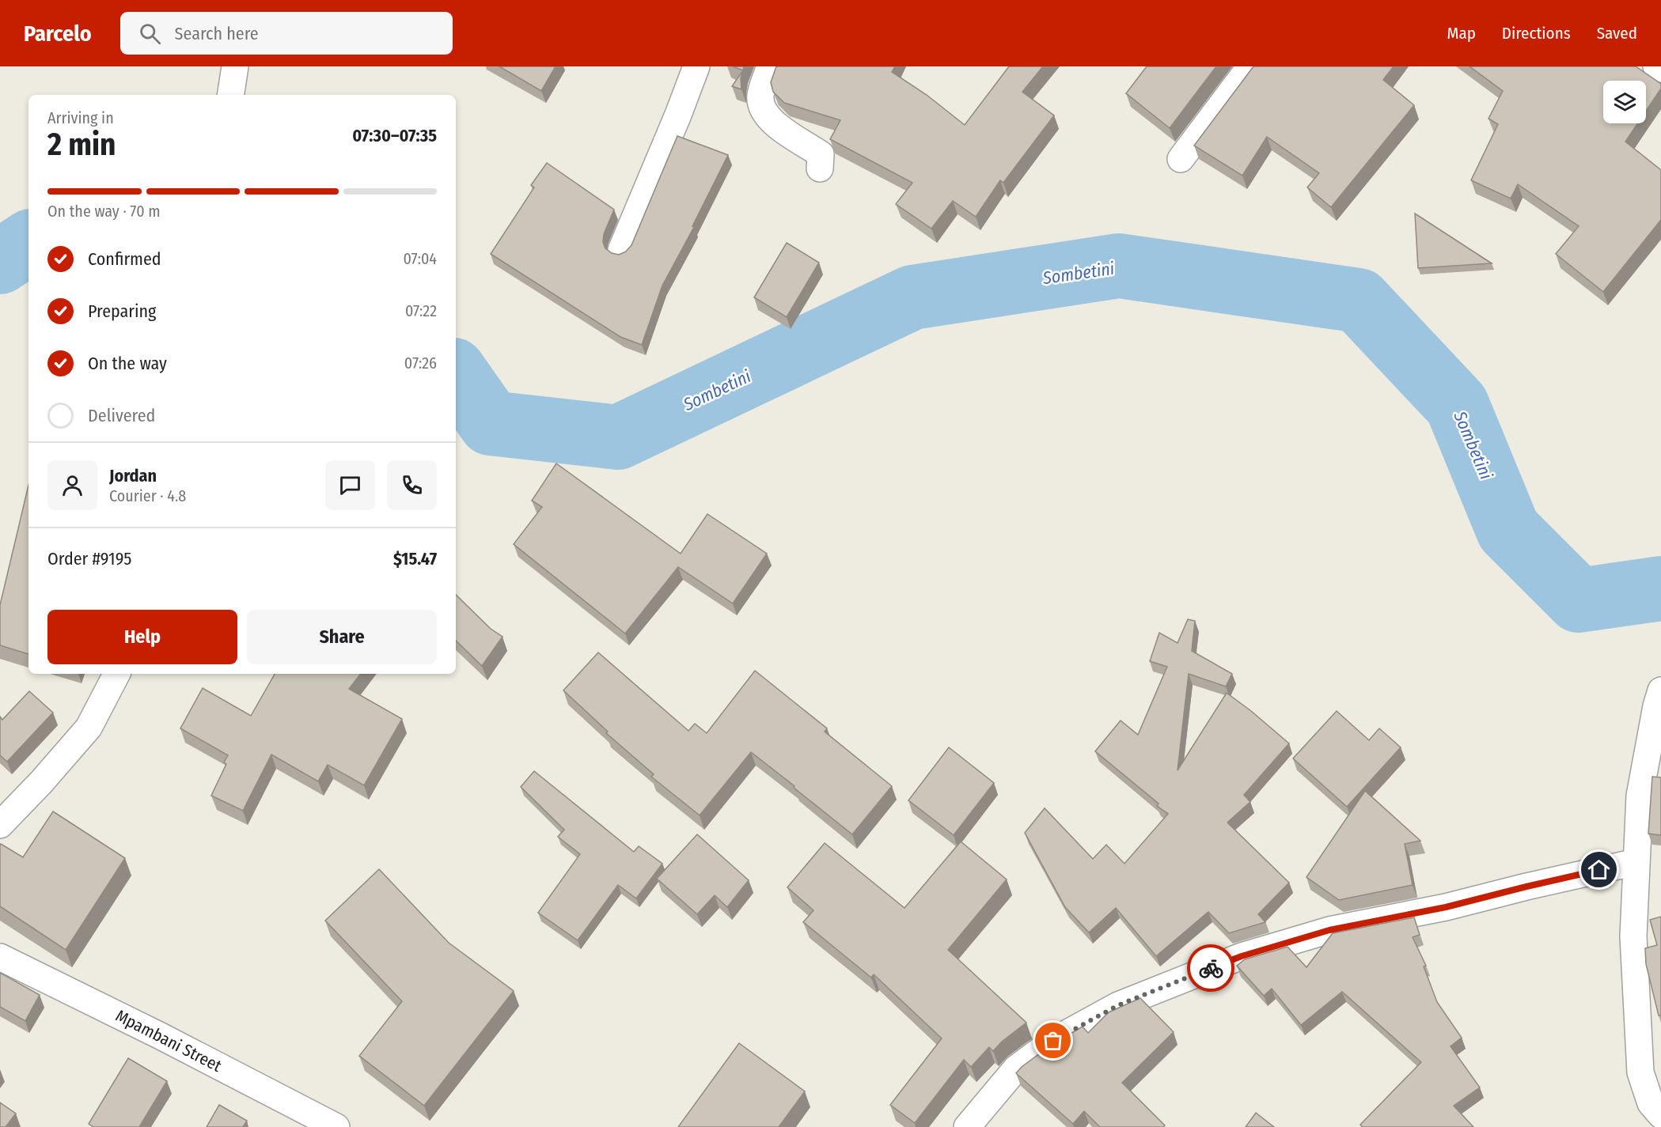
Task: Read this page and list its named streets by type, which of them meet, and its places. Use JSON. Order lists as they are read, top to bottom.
{
  "streets": {
    "street": ["Mpambani Street"]
  },
  "water": ["Sombetini"],
  "page": {
    "header": "Parcelo",
    "search": "Search here",
    "nav": ["Map", "Directions", "Saved"],
    "heading": ["2 min", "Arriving in", "07:30–07:35"],
    "panel": [
      "Jordan",
      "Courier · 4.8",
      "Order #9195",
      "$15.47"
    ],
    "bar": "On the way · 70 m",
    "list": [
      ["Confirmed", "07:04"],
      ["Preparing", "07:22"],
      ["On the way", "07:26"],
      "Delivered"
    ],
    "buttons": ["Help", "Share"]
  }
}
